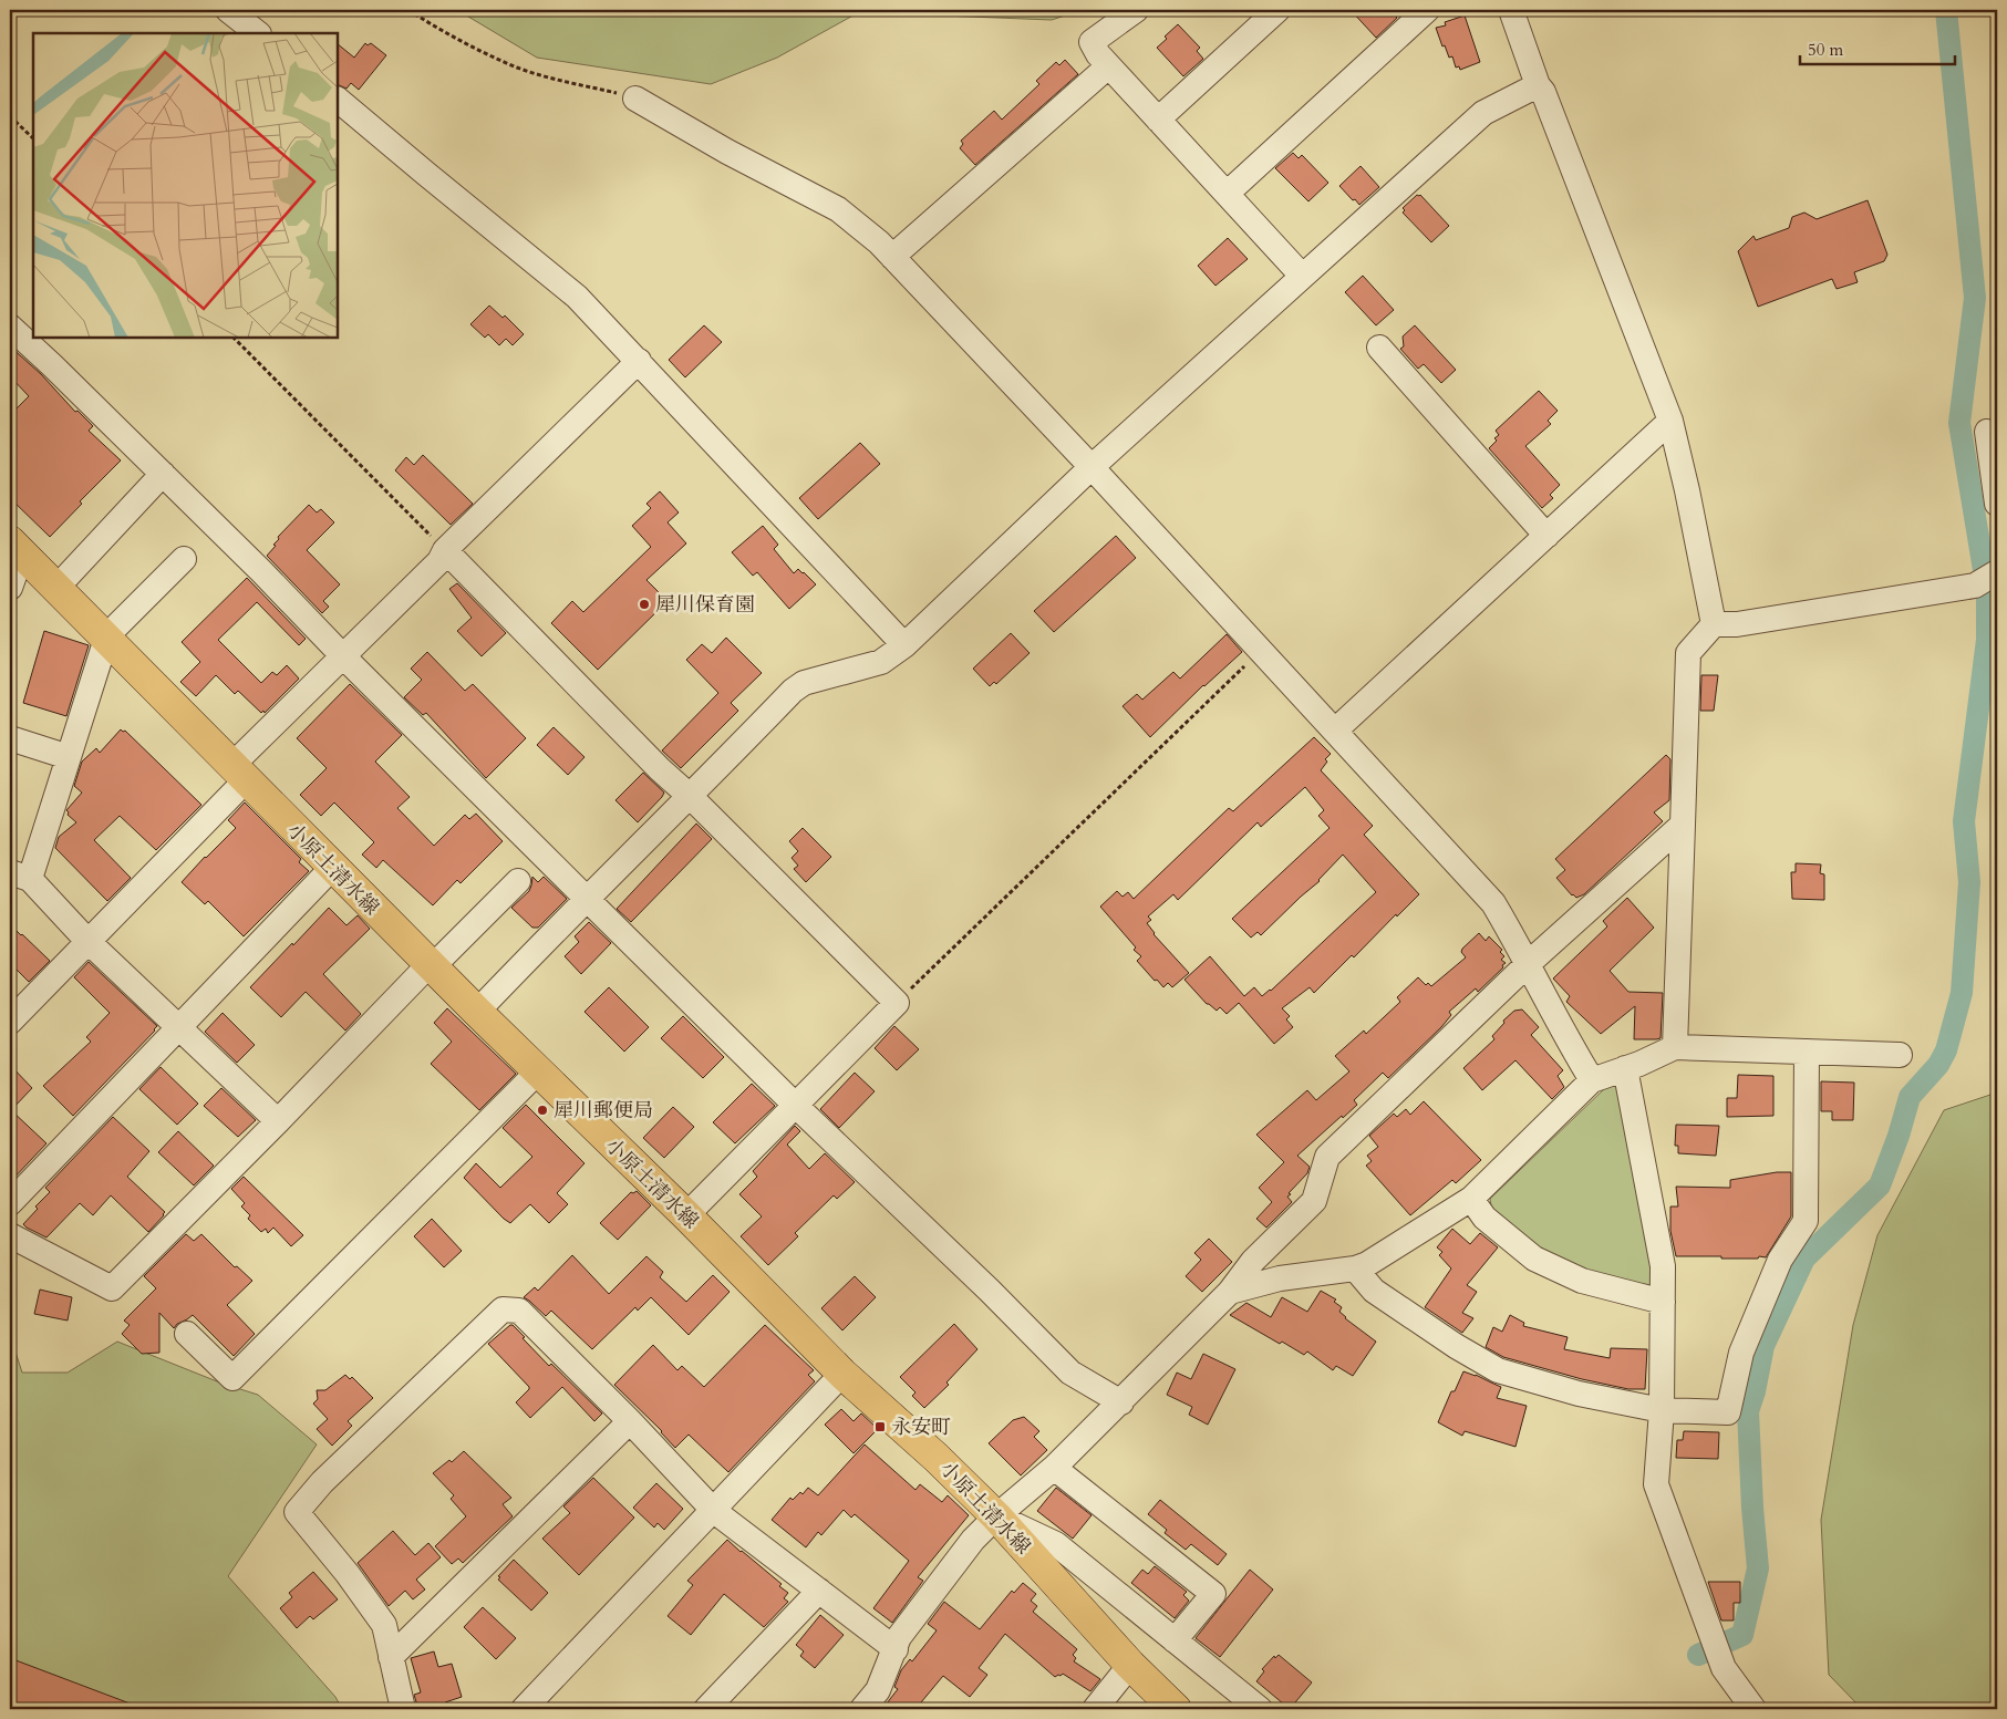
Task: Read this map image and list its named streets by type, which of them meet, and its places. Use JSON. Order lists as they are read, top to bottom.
{
  "streets": {
    "main road": ["小原土清水線"]
  },
  "places": {
    "other": ["犀川保育園", "犀川郵便局"],
    "transit": ["永安町"]
  },
  "scale_bar": "50 m"
}
